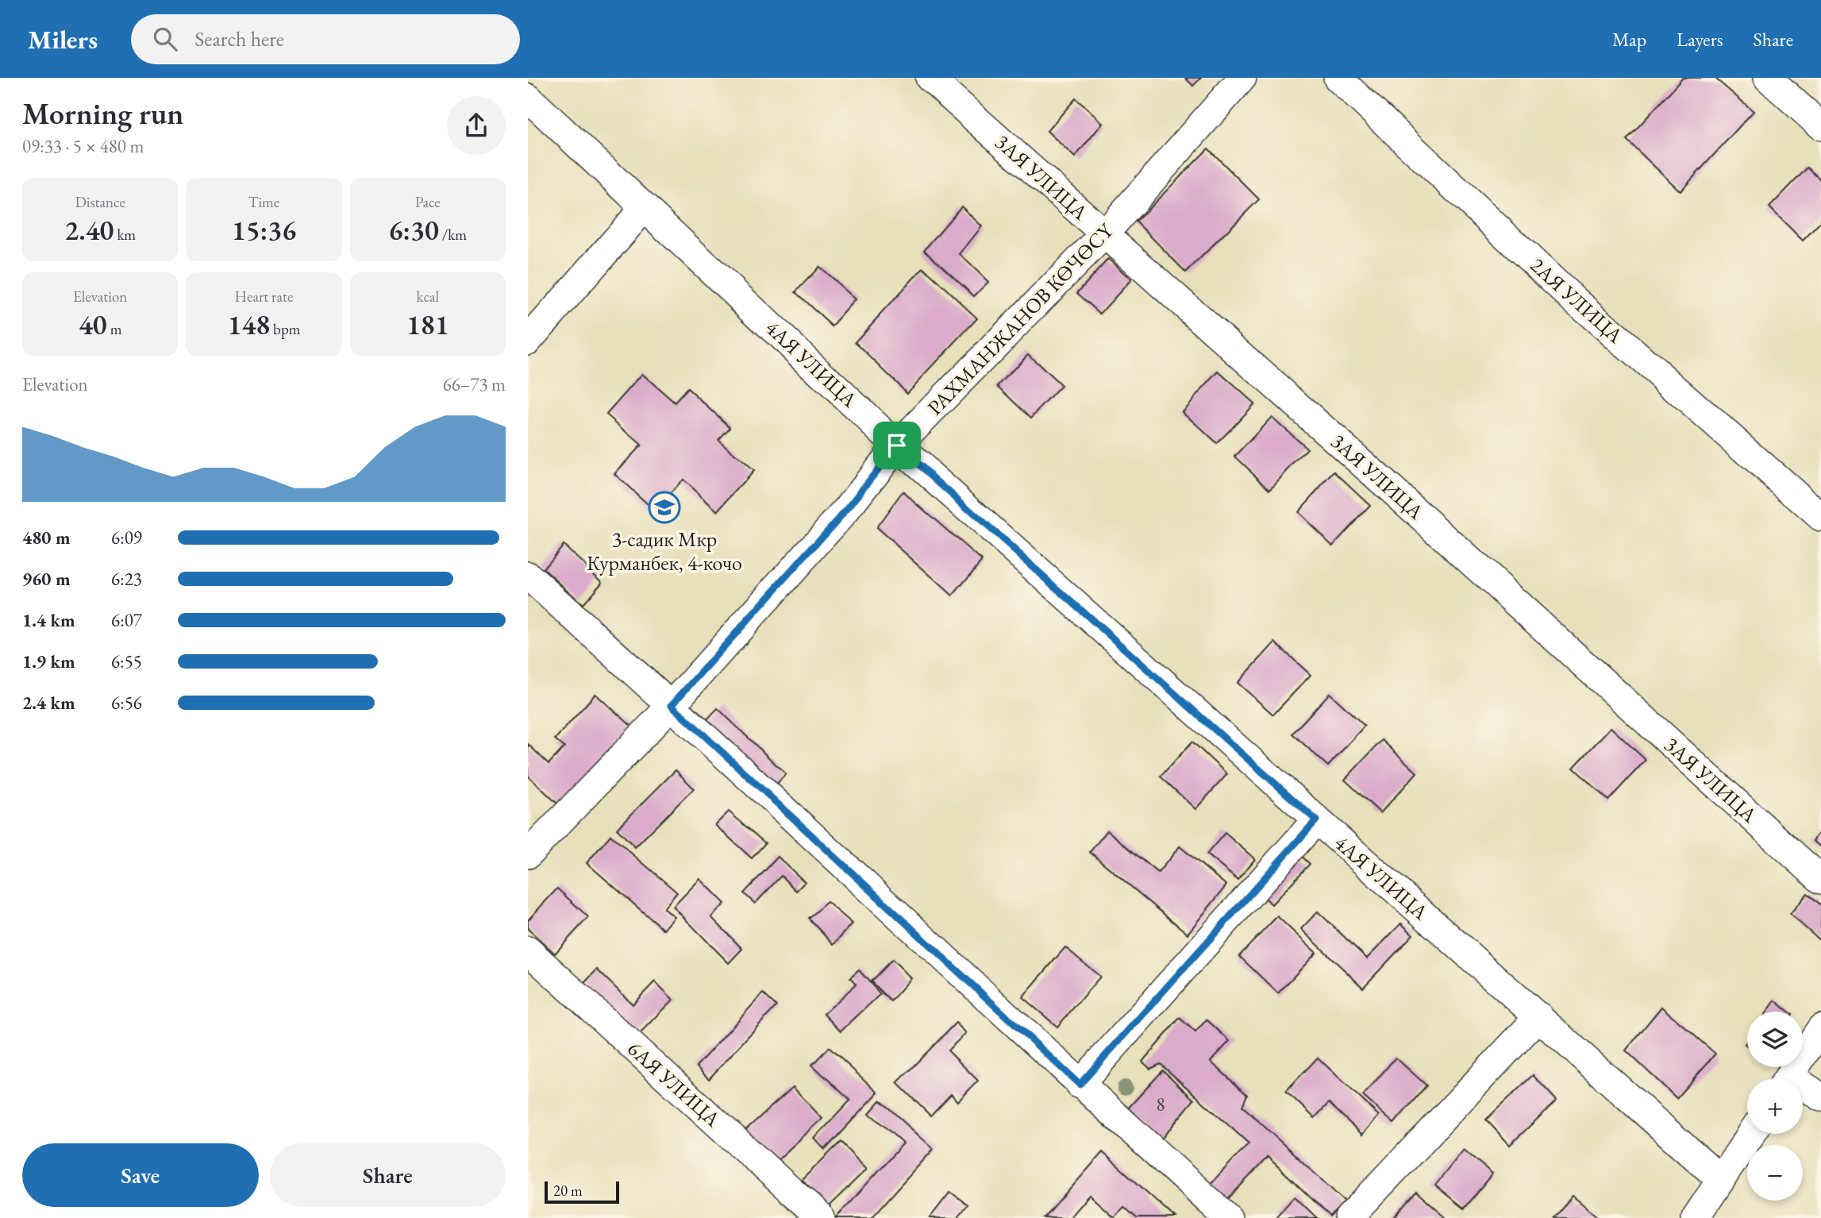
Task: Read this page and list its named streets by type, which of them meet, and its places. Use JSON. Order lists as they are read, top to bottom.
{
  "streets": {
    "street": [
      "3АЯ УЛИЦА",
      "2АЯ УЛИЦА",
      "РАХМАНЖАНОВ КӨЧӨСҮ",
      "4АЯ УЛИЦА",
      "6АЯ УЛИЦА"
    ]
  },
  "crossings": [
    ["3АЯ УЛИЦА", "РАХМАНЖАНОВ КӨЧӨСҮ"],
    ["РАХМАНЖАНОВ КӨЧӨСҮ", "4АЯ УЛИЦА"]
  ],
  "places": {
    "school or university": ["3-садик Мкр Курманбек, 4-кочо"]
  },
  "house_numbers": ["8"],
  "scale_bar": "20 m",
  "page": {
    "header": "Milers",
    "search": "Search here",
    "nav": ["Map", "Layers", "Share"],
    "heading": ["Morning run", "09:33 · 5 × 480 m"],
    "stats": [
      ["Distance", "2.40 km"],
      ["Time", "15:36"],
      ["Pace", "6:30 /km"],
      ["Elevation", "40 m"],
      ["Heart rate", "148 bpm"],
      ["kcal", "181"]
    ],
    "chart": ["Elevation", "66–73 m"],
    "list": [
      {
        "name": "480 m",
        "note": "6:09"
      },
      {
        "name": "960 m",
        "note": "6:23"
      },
      {
        "name": "1.4 km",
        "note": "6:07"
      },
      {
        "name": "1.9 km",
        "note": "6:55"
      },
      {
        "name": "2.4 km",
        "note": "6:56"
      }
    ],
    "map_buttons": ["+", "−"],
    "buttons": ["Save", "Share"],
    "scale": "20 m"
  }
}
